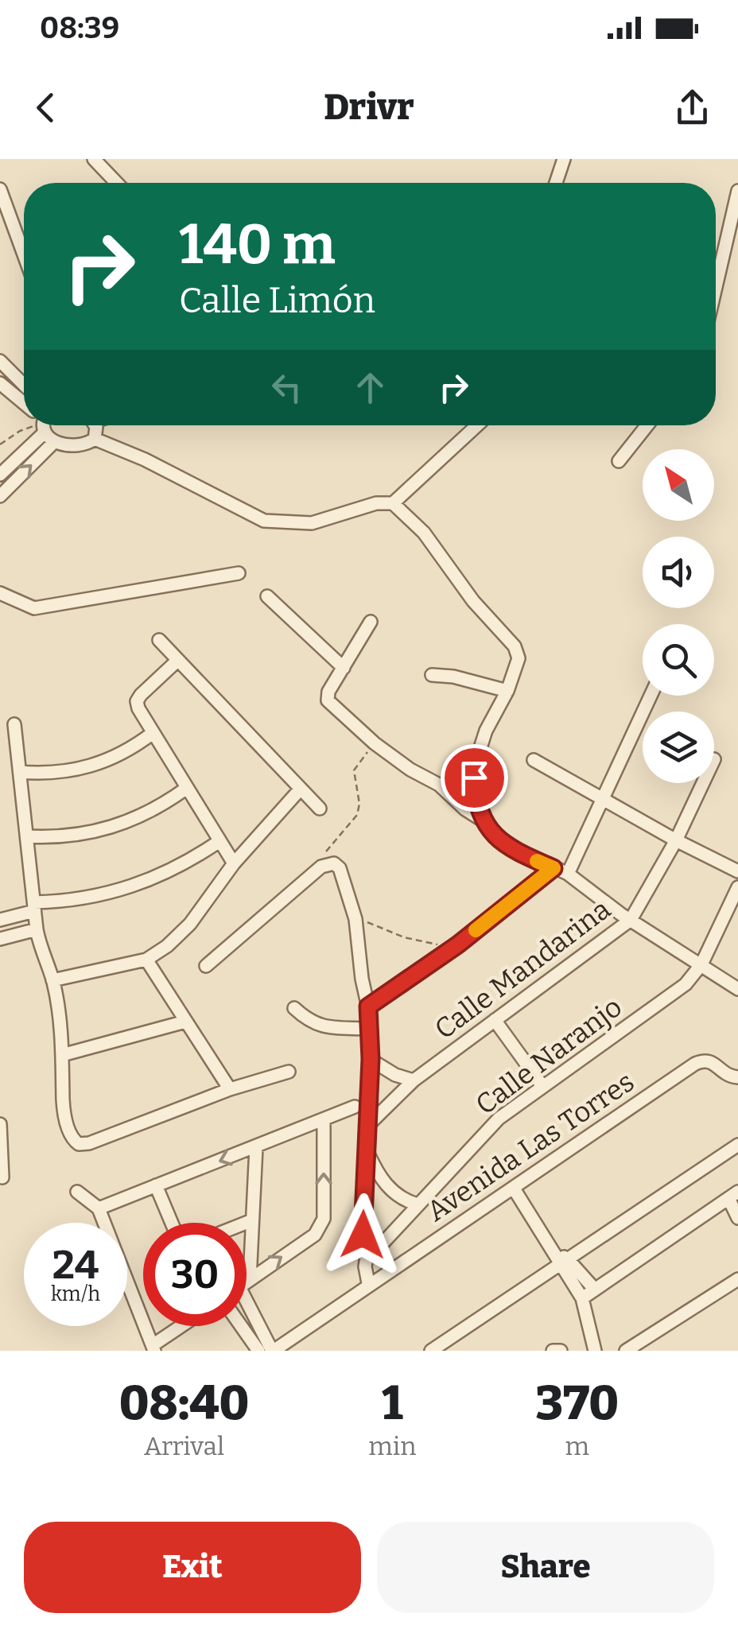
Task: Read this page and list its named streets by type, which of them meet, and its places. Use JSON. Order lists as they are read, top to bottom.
{
  "streets": {
    "street": ["Calle Mandarina", "Calle Naranjo", "Avenida Las Torres"]
  },
  "north": "top left",
  "page": {
    "status": "08:39",
    "header": "Drivr",
    "turn": ["140 m", "Calle Limón"],
    "speed": "24 km/h",
    "limit": "30",
    "eta": [
      "08:40",
      "Arrival",
      "1",
      "min",
      "370",
      "m"
    ],
    "buttons": ["Exit", "Share"]
  }
}
